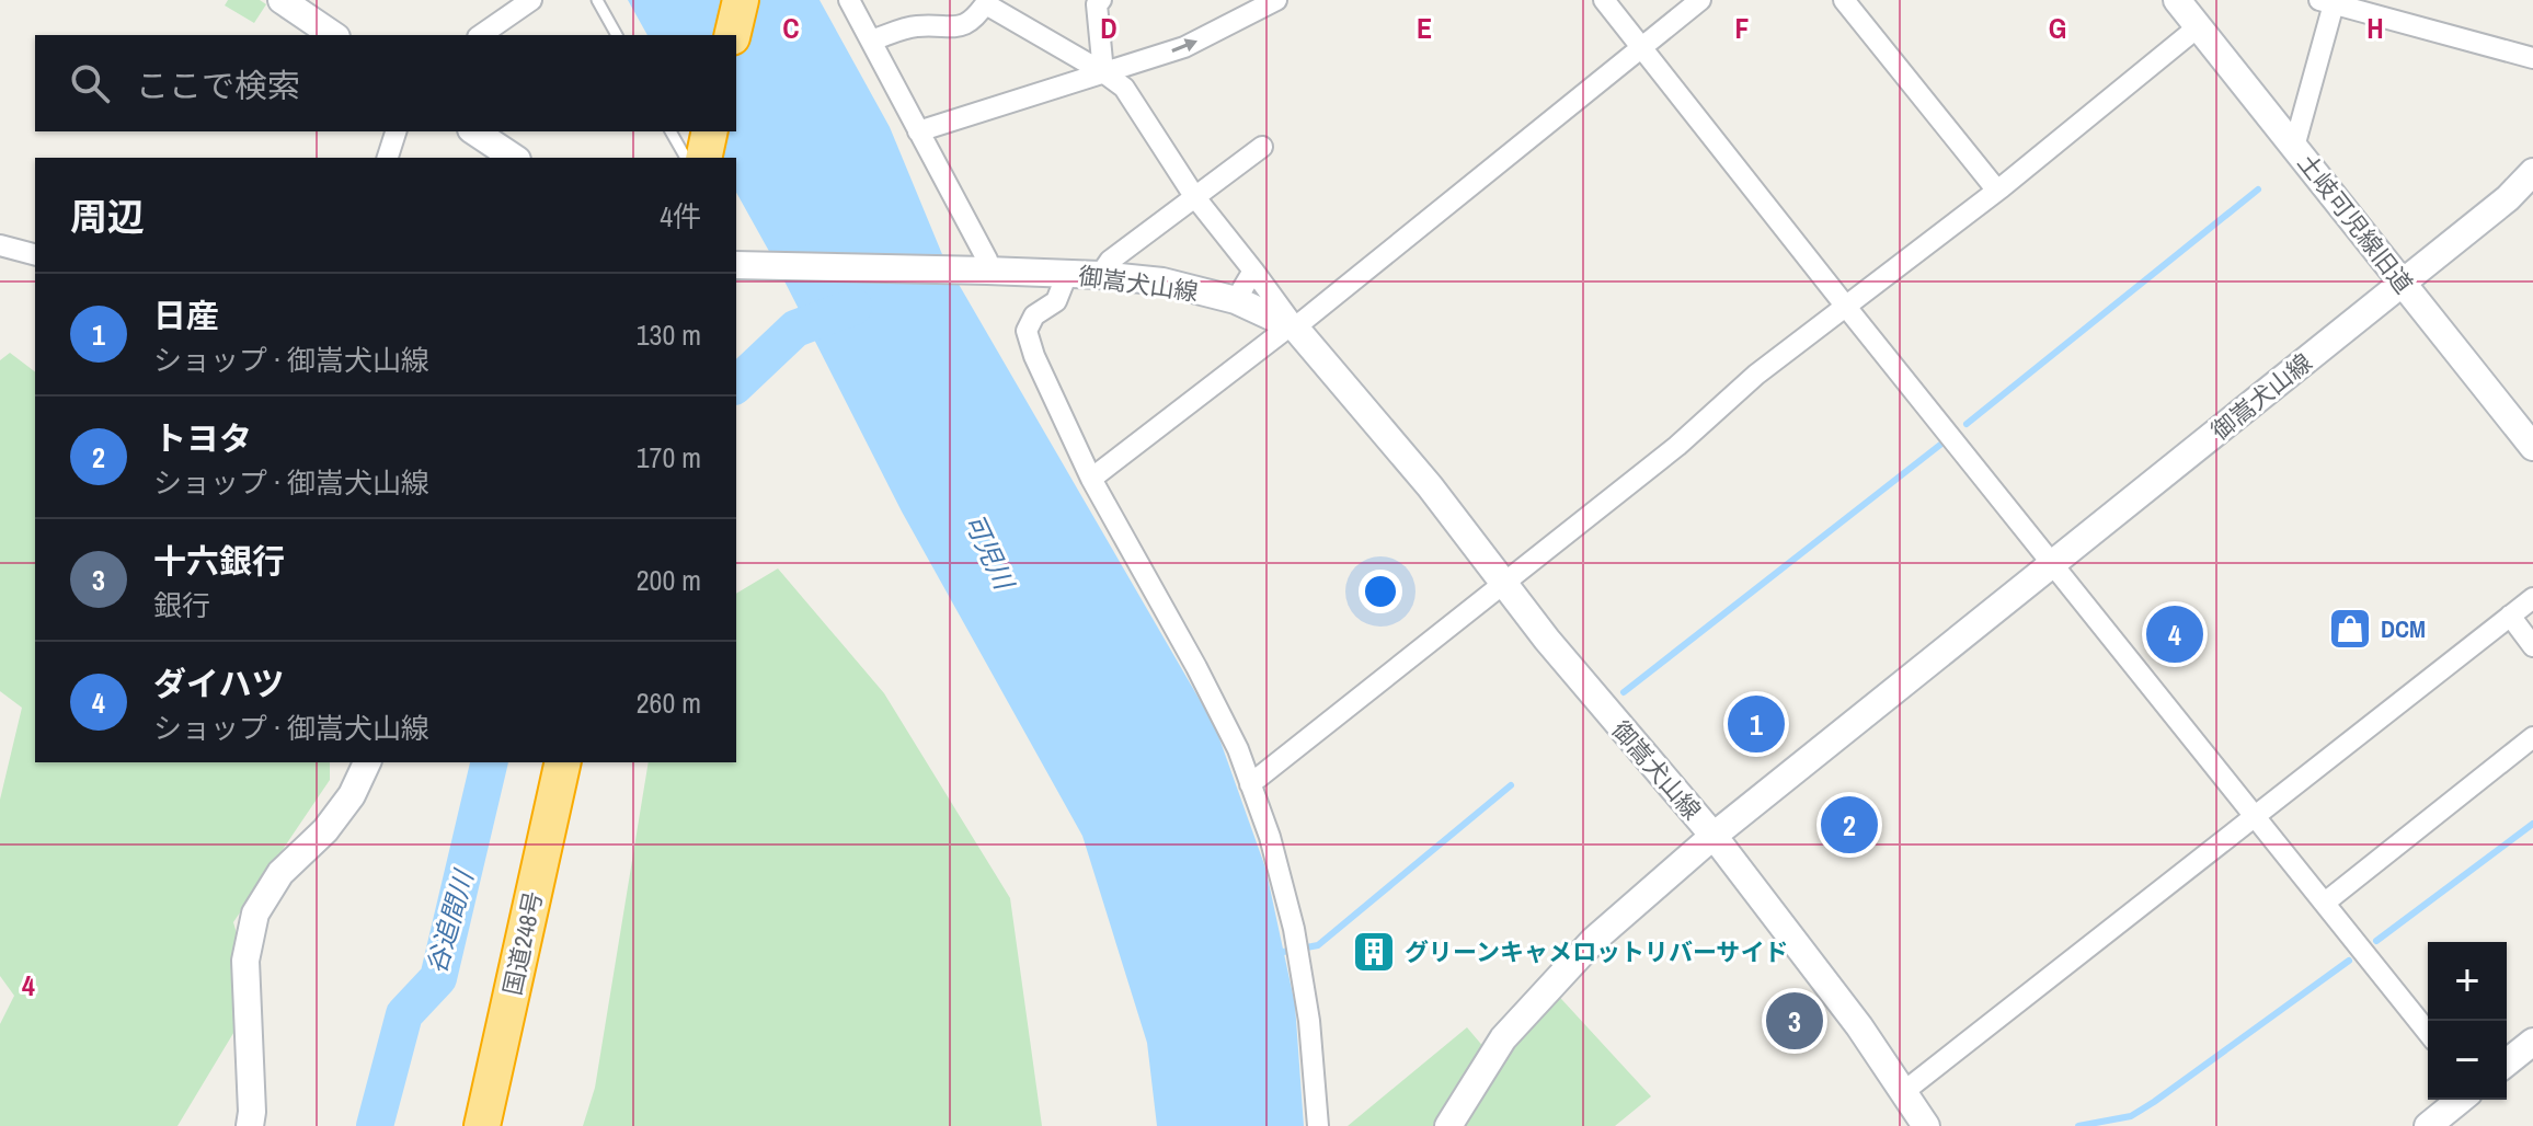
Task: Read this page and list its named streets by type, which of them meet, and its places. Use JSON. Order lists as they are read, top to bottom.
{
  "streets": {
    "highway": ["国道248号"],
    "main road": ["土岐可児線旧道", "御嵩犬山線"]
  },
  "crossings": [
    ["土岐可児線旧道", "御嵩犬山線"]
  ],
  "water": ["可児川", "谷追間川"],
  "places": {
    "shop": ["DCM"],
    "building": ["グリーンキャメロットリバーサイド"]
  },
  "page": {
    "search": "ここで検索",
    "heading": ["周辺", "4件"],
    "list": [
      {
        "mark": "1",
        "name": "日産",
        "note": "ショップ · 御嵩犬山線",
        "value": "130 m"
      },
      {
        "mark": "2",
        "name": "トヨタ",
        "note": "ショップ · 御嵩犬山線",
        "value": "170 m"
      },
      {
        "mark": "3",
        "name": "十六銀行",
        "note": "銀行",
        "value": "200 m"
      },
      {
        "mark": "4",
        "name": "ダイハツ",
        "note": "ショップ · 御嵩犬山線",
        "value": "260 m"
      }
    ],
    "pins": [
      "4",
      "1",
      "2",
      "3"
    ],
    "map_buttons": ["+", "−"]
  },
  "grid": {
    "columns": [
      "C",
      "D",
      "E",
      "F",
      "G",
      "H"
    ],
    "rows": ["4"]
  }
}
